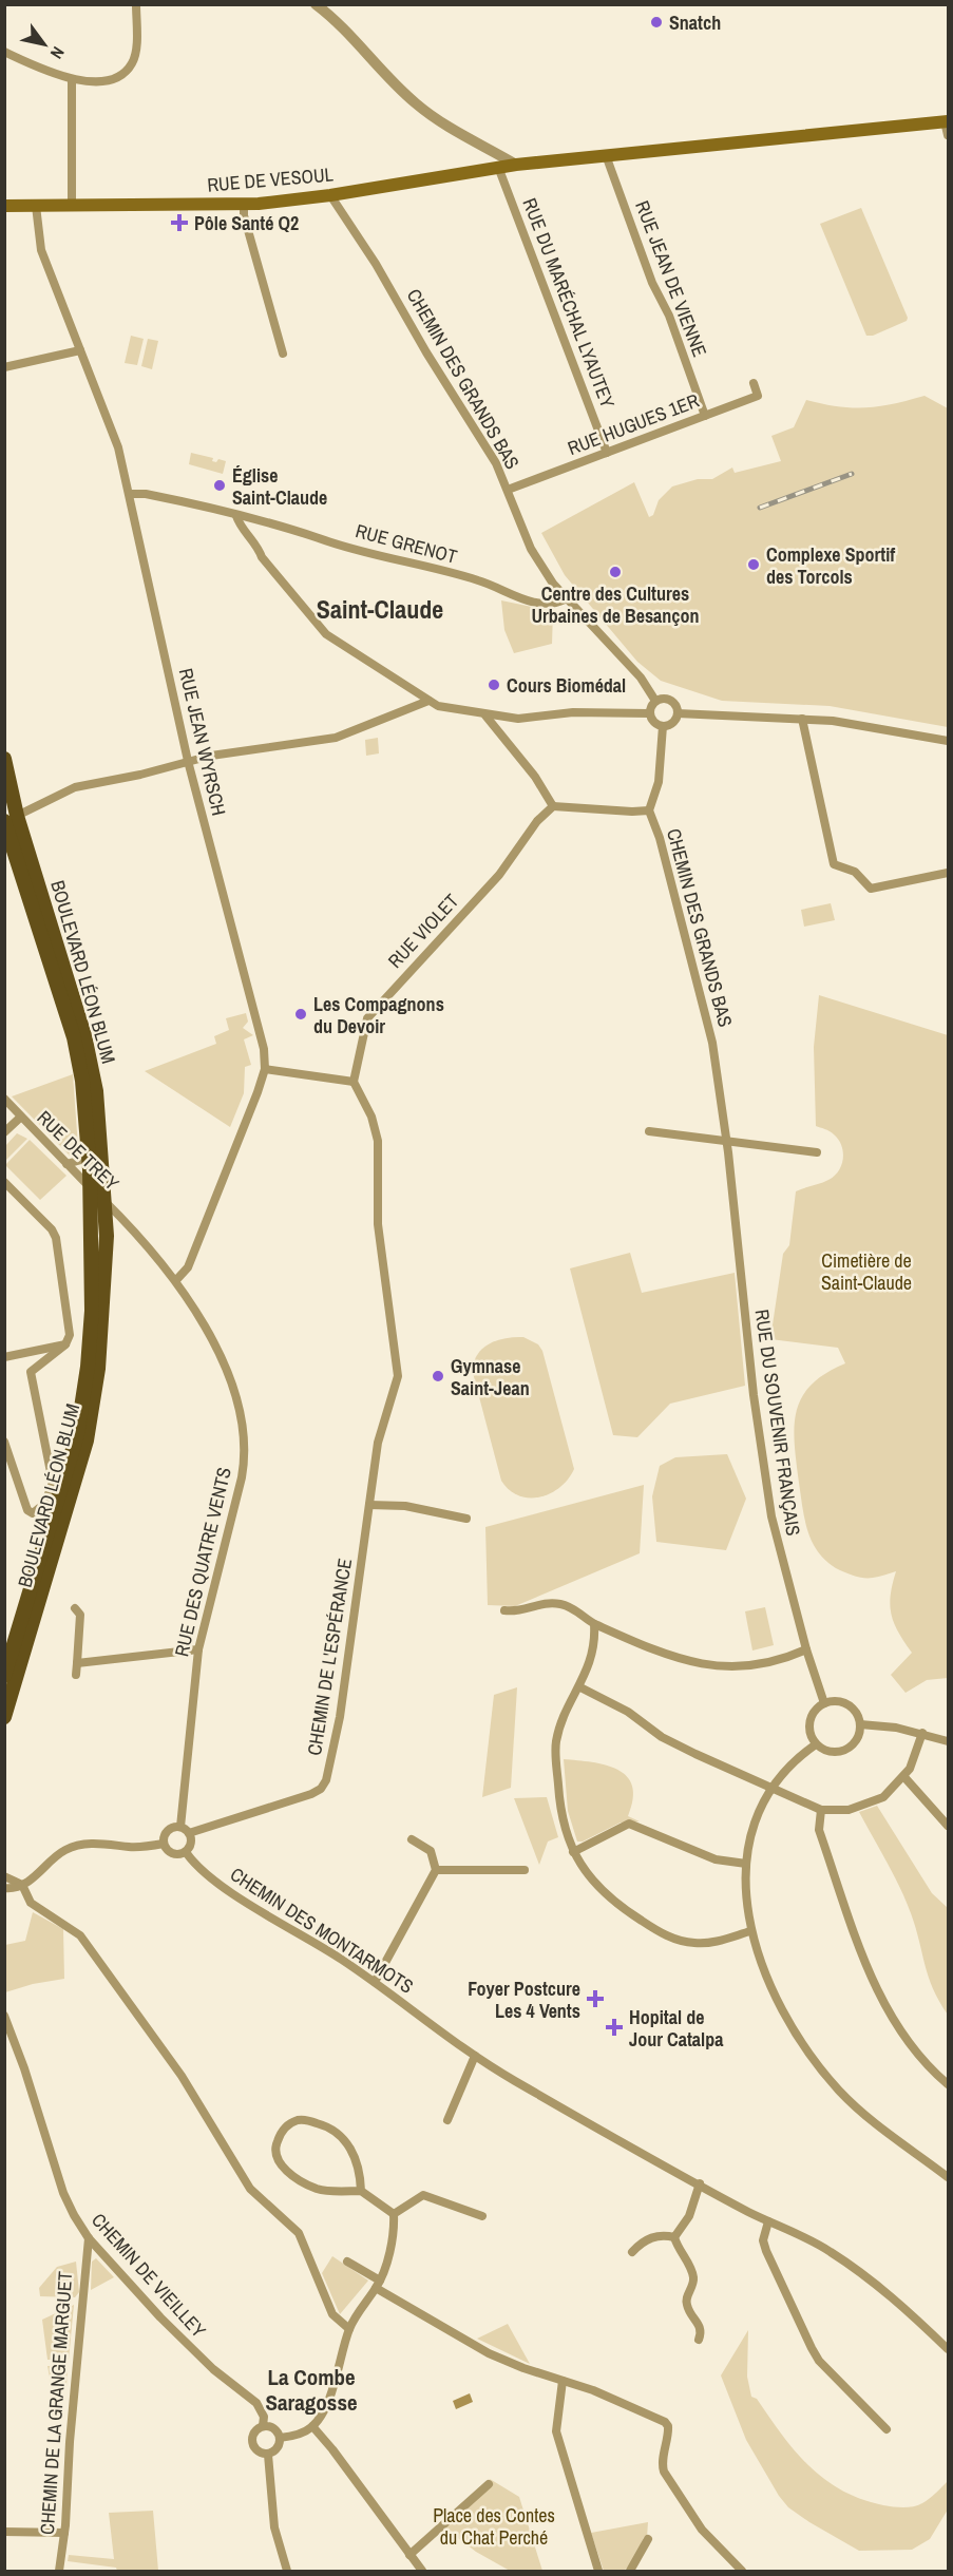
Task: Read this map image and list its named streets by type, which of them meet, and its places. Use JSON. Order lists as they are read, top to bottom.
{
  "streets": {
    "main road": ["RUE DE VESOUL", "BOULEVARD LÉON BLUM"],
    "street": [
      "RUE JEAN DE VIENNE",
      "RUE DU MARÉCHAL LYAUTEY",
      "CHEMIN DES GRANDS BAS",
      "RUE HUGUES 1ER",
      "RUE GRENOT",
      "RUE JEAN WYRSCH",
      "RUE VIOLET",
      "RUE DE TREY",
      "RUE DU SOUVENIR FRANÇAIS",
      "RUE DES QUATRE VENTS",
      "CHEMIN DE L'ESPÉRANCE",
      "CHEMIN DES MONTARMOTS",
      "CHEMIN DE VIEILLEY",
      "CHEMIN DE LA GRANGE MARGUET"
    ]
  },
  "crossings": [
    ["RUE DE VESOUL", "RUE JEAN DE VIENNE"],
    ["RUE DE VESOUL", "RUE DU MARÉCHAL LYAUTEY"],
    ["RUE DE VESOUL", "CHEMIN DES GRANDS BAS"],
    ["RUE DE VESOUL", "RUE JEAN WYRSCH"],
    ["RUE JEAN DE VIENNE", "RUE HUGUES 1ER"],
    ["RUE DU MARÉCHAL LYAUTEY", "RUE HUGUES 1ER"],
    ["CHEMIN DES GRANDS BAS", "RUE HUGUES 1ER"],
    ["CHEMIN DES GRANDS BAS", "RUE GRENOT"],
    ["CHEMIN DES GRANDS BAS", "RUE DU SOUVENIR FRANÇAIS"],
    ["RUE GRENOT", "RUE JEAN WYRSCH"],
    ["RUE JEAN WYRSCH", "RUE DE TREY"],
    ["RUE JEAN WYRSCH", "RUE DES QUATRE VENTS"],
    ["RUE VIOLET", "CHEMIN DE L'ESPÉRANCE"],
    ["BOULEVARD LÉON BLUM", "RUE DE TREY"],
    ["RUE DE TREY", "RUE DES QUATRE VENTS"],
    ["RUE DES QUATRE VENTS", "CHEMIN DE L'ESPÉRANCE"],
    ["RUE DES QUATRE VENTS", "CHEMIN DES MONTARMOTS"],
    ["CHEMIN DE L'ESPÉRANCE", "CHEMIN DES MONTARMOTS"],
    ["CHEMIN DE VIEILLEY", "CHEMIN DE LA GRANGE MARGUET"]
  ],
  "districts": ["Saint-Claude", "La Combe Saragosse"],
  "parks": ["Cimetière de Saint-Claude", "Place des Contes du Chat Perché"],
  "places": {
    "other": [
      "Snatch",
      "Église Saint-Claude",
      "Complexe Sportif des Torcols",
      "Centre des Cultures Urbaines de Besançon",
      "Cours Biomédal",
      "Les Compagnons du Devoir",
      "Gymnase Saint-Jean"
    ],
    "health": ["Pôle Santé Q2", "Foyer Postcure Les 4 Vents", "Hopital de Jour Catalpa"]
  },
  "north": "bottom right"
}
